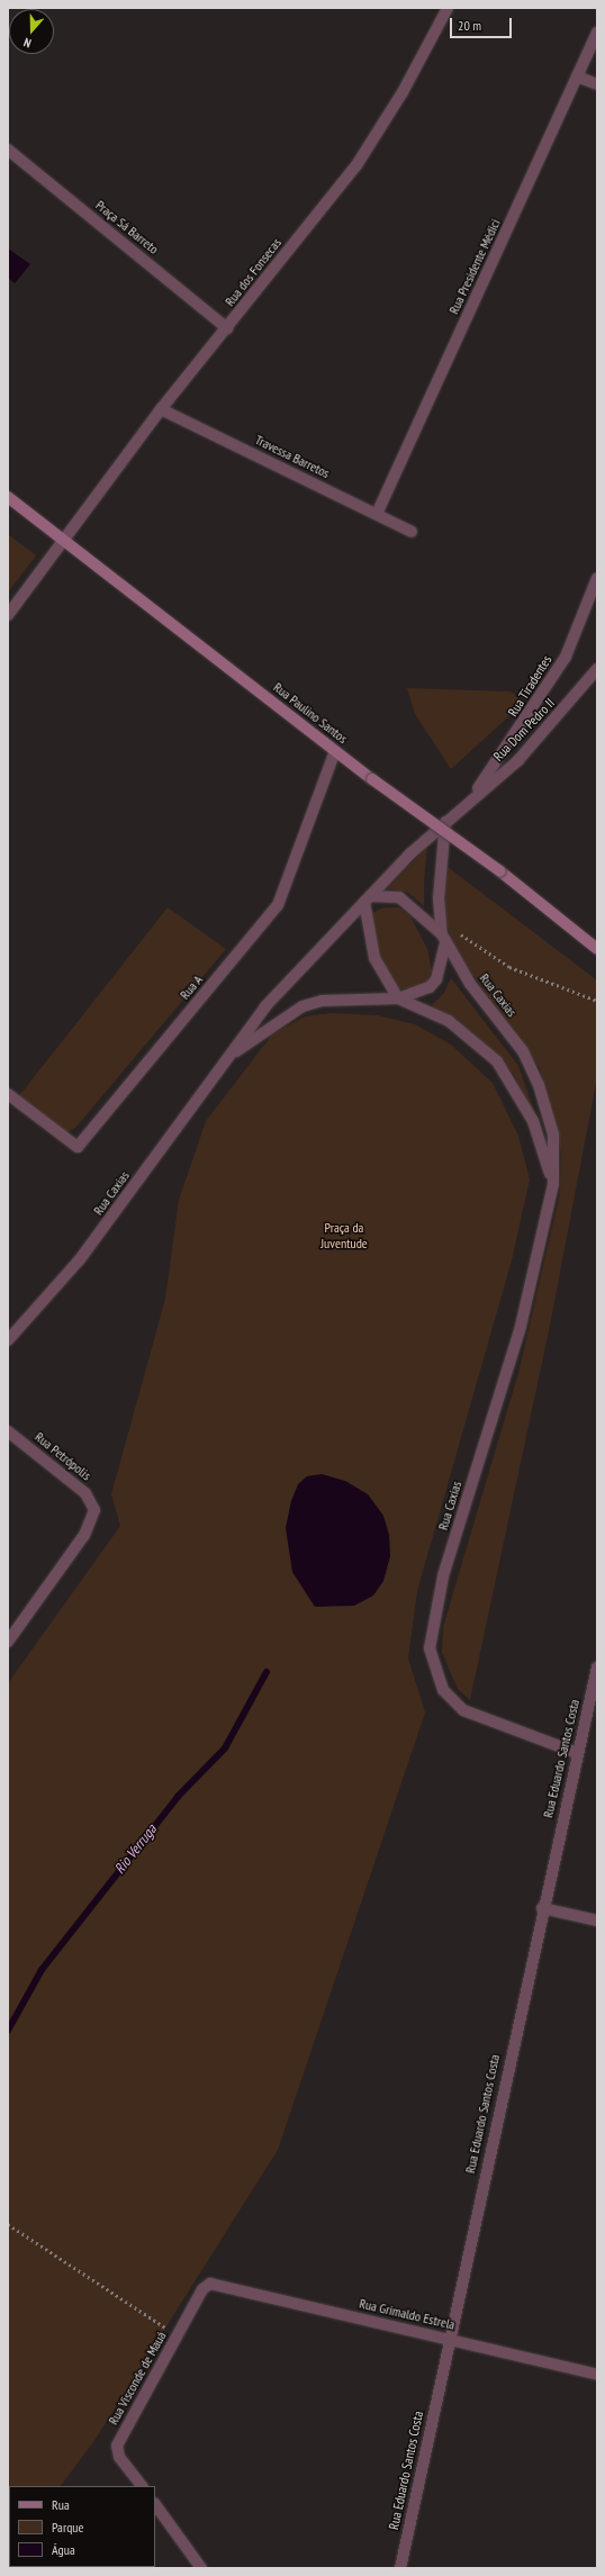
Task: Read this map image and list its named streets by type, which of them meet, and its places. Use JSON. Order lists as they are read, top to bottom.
{
  "streets": {
    "main road": ["Rua Paulino Santos"],
    "street": [
      "Praça Sá Barreto",
      "Rua Presidente Médici",
      "Rua dos Fonsecas",
      "Travessa Barretos",
      "Rua Tiradentes",
      "Rua Dom Pedro II",
      "Rua A",
      "Rua Caxias",
      "Rua Petrópolis",
      "Rua Eduardo Santos Costa",
      "Rua Grimaldo Estrela",
      "Rua Visconde de Mauá"
    ]
  },
  "crossings": [
    ["Praça Sá Barreto", "Rua dos Fonsecas"],
    ["Rua Presidente Médici", "Travessa Barretos"],
    ["Rua dos Fonsecas", "Travessa Barretos"],
    ["Rua dos Fonsecas", "Rua Paulino Santos"],
    ["Rua Tiradentes", "Rua Dom Pedro II"],
    ["Rua Paulino Santos", "Rua A"],
    ["Rua Dom Pedro II", "Rua Caxias"],
    ["Rua Caxias", "Rua Eduardo Santos Costa"],
    ["Rua Eduardo Santos Costa", "Rua Grimaldo Estrela"],
    ["Rua Grimaldo Estrela", "Rua Visconde de Mauá"]
  ],
  "water": ["Rio Verruga"],
  "parks": ["Praça da Juventude"],
  "legend": ["Rua", "Parque", "Água"],
  "scale_bar": "20 m",
  "north": "bottom"
}
